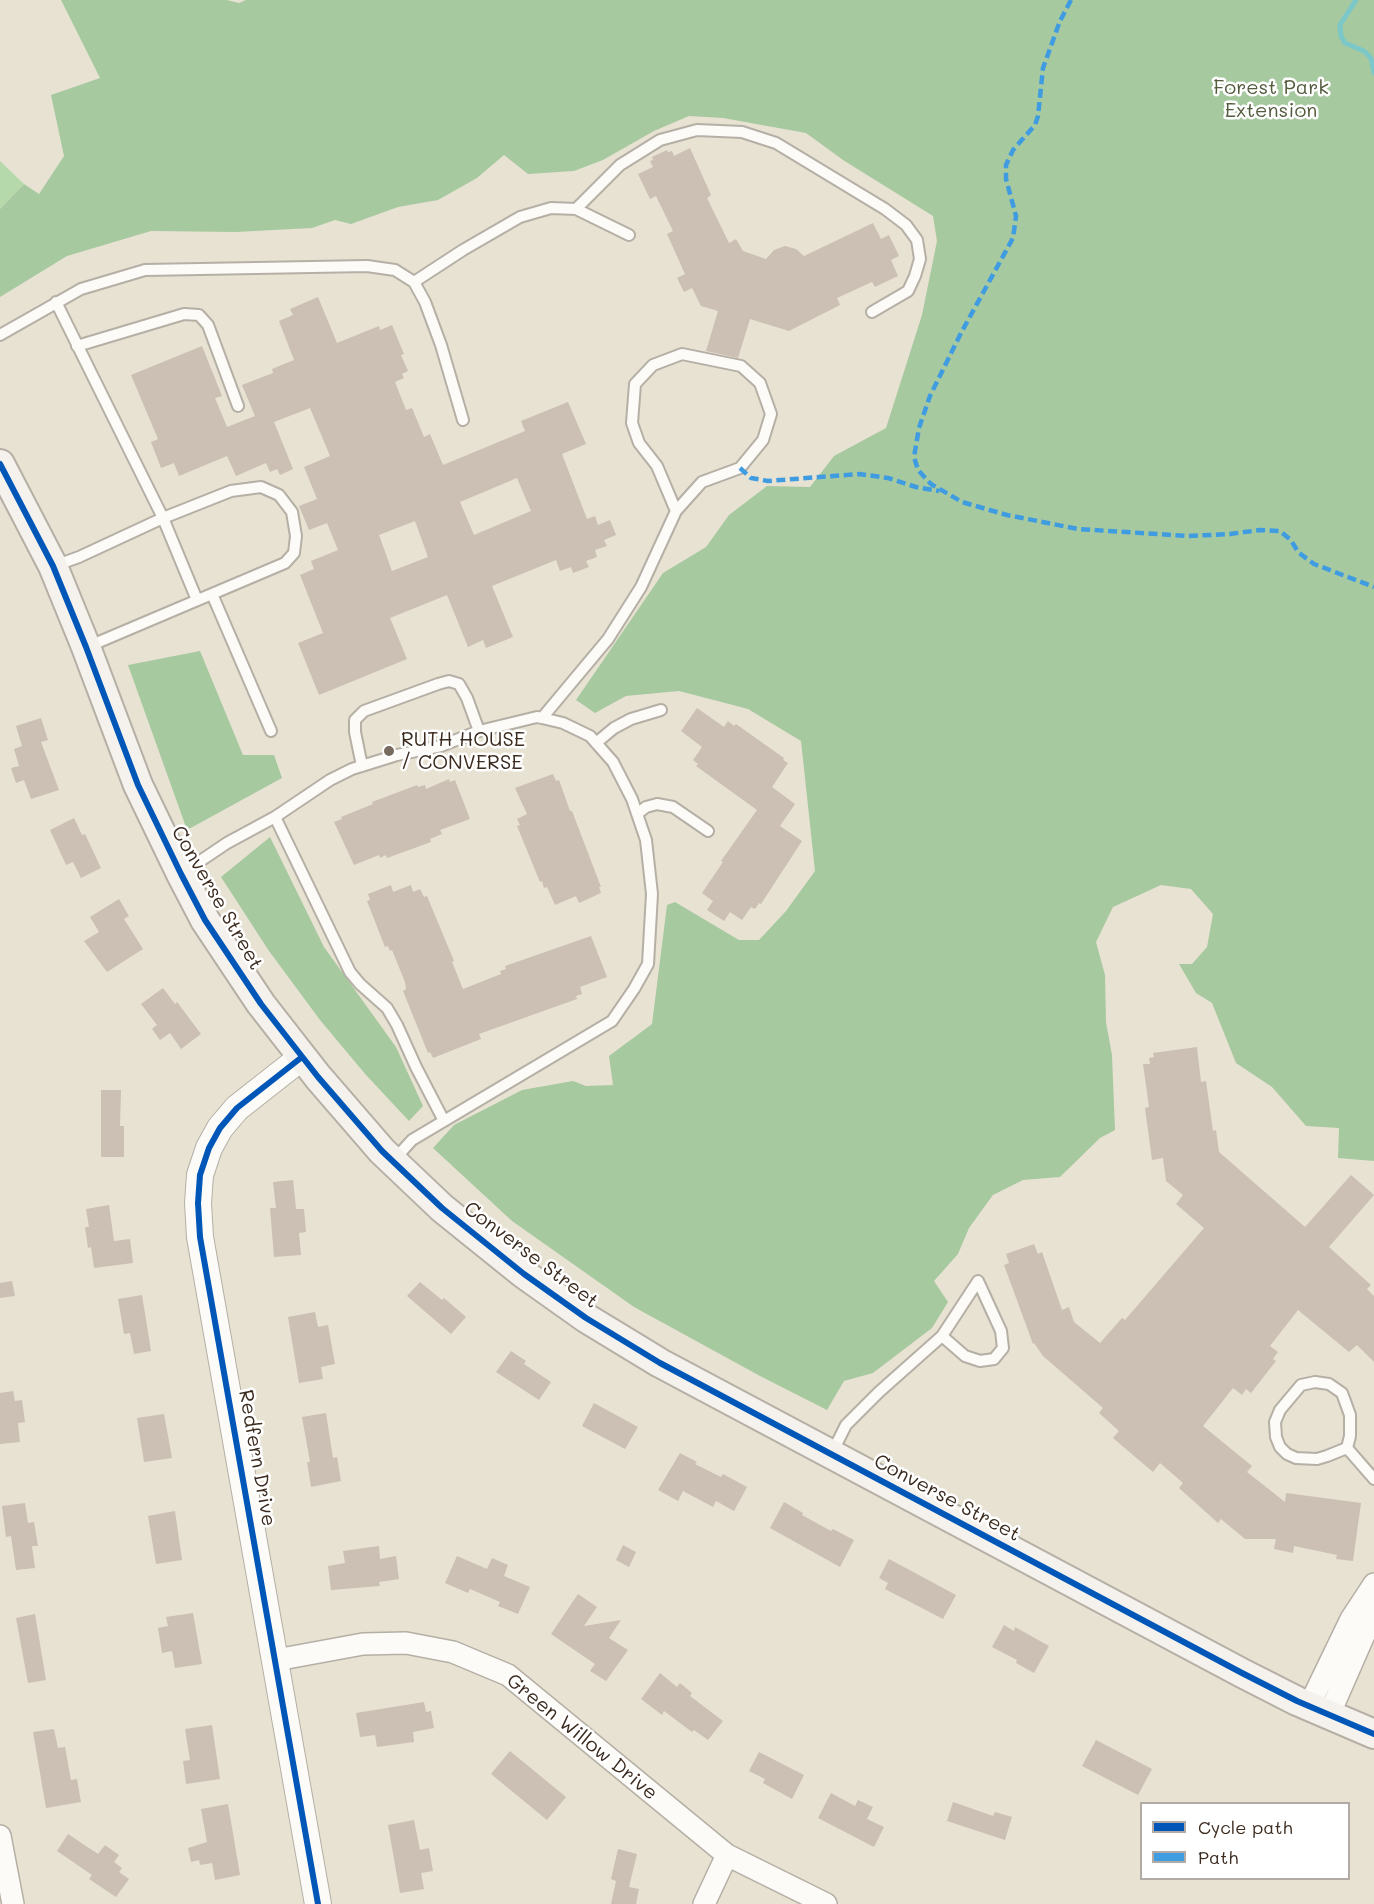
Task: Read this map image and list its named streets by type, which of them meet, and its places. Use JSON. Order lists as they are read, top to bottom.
{
  "streets": {
    "main road": ["Converse Street"],
    "street": ["Redfern Drive", "Green Willow Drive"]
  },
  "crossings": [
    ["Converse Street", "Redfern Drive"],
    ["Redfern Drive", "Green Willow Drive"]
  ],
  "parks": ["Forest Park Extension"],
  "places": ["RUTH HOUSE / CONVERSE"],
  "legend": ["Cycle path", "Path"]
}
